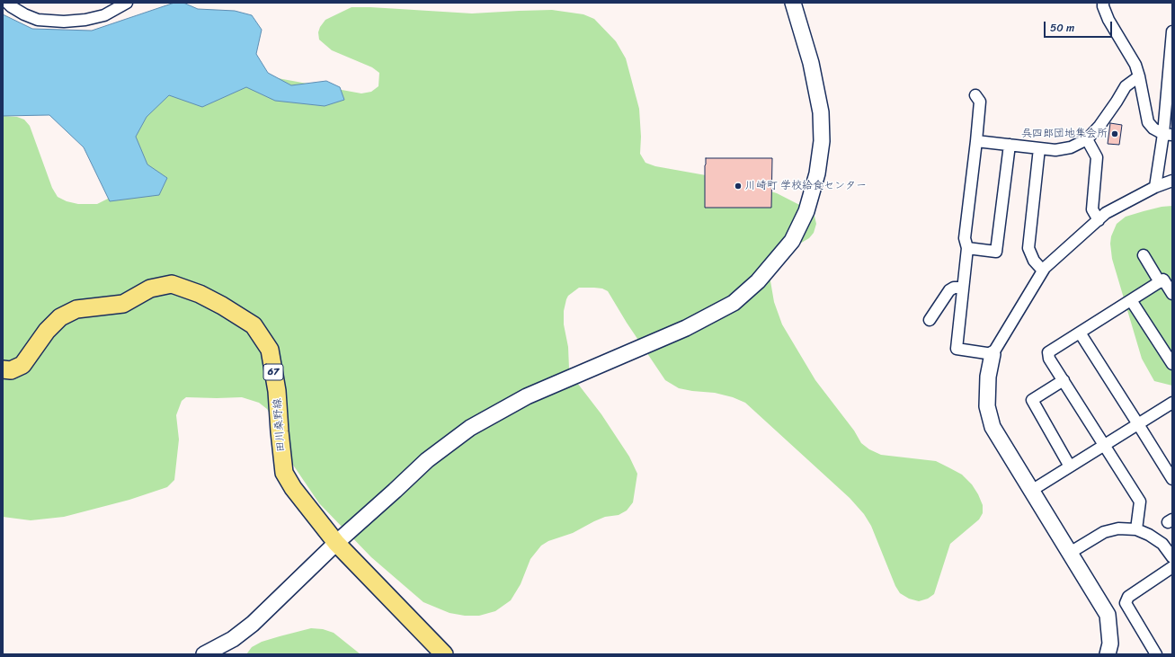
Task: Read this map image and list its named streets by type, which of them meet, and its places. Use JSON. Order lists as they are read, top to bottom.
{
  "streets": {
    "main road": ["67", "田川桑野線"]
  },
  "places": ["呉四郎団地集会所", "川崎町 学校給食センター"],
  "scale_bar": "50 m"
}
